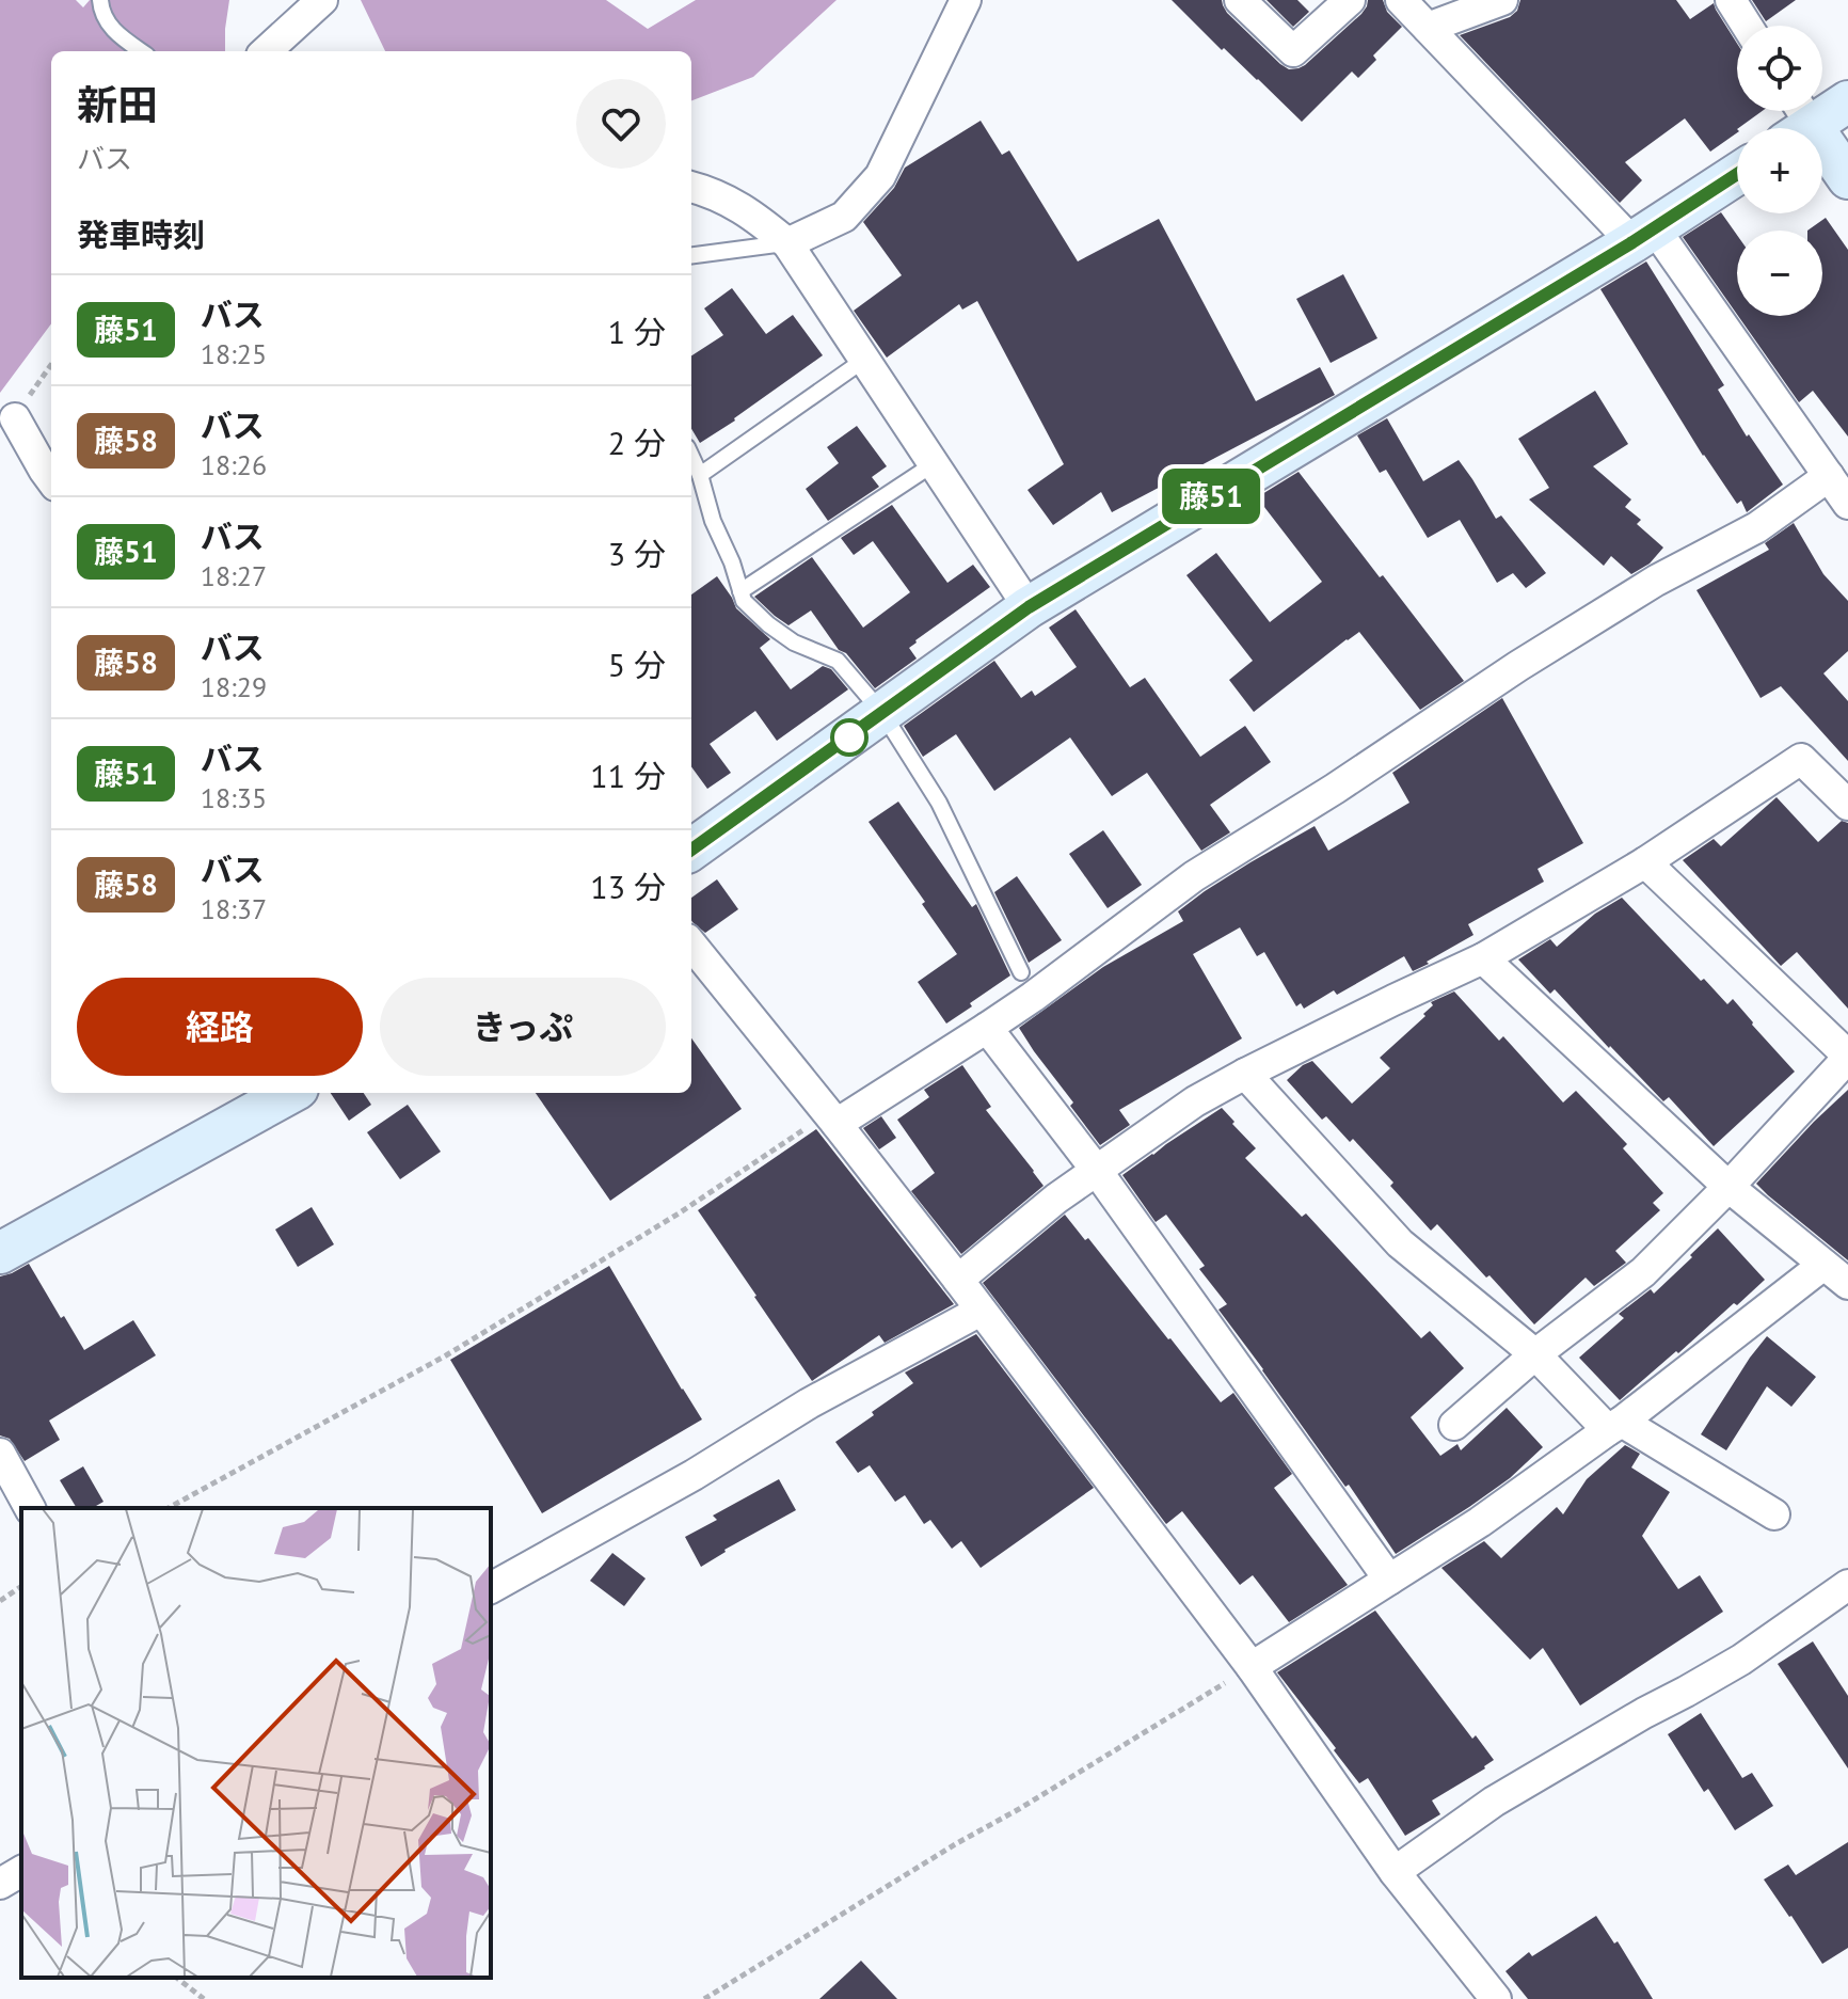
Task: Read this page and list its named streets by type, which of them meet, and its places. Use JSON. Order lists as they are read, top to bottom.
{
  "lines": ["bus line 藤51"],
  "page": {
    "on_map": "藤51",
    "map_buttons": ["+", "−"],
    "heading": [
      ["新田", "バス"],
      "発車時刻"
    ],
    "list": [
      {
        "mark": "藤51",
        "name": "バス",
        "note": "18:25",
        "value": "1 分"
      },
      {
        "mark": "藤58",
        "name": "バス",
        "note": "18:26",
        "value": "2 分"
      },
      {
        "mark": "藤51",
        "name": "バス",
        "note": "18:27",
        "value": "3 分"
      },
      {
        "mark": "藤58",
        "name": "バス",
        "note": "18:29",
        "value": "5 分"
      },
      {
        "mark": "藤51",
        "name": "バス",
        "note": "18:35",
        "value": "11 分"
      },
      {
        "mark": "藤58",
        "name": "バス",
        "note": "18:37",
        "value": "13 分"
      }
    ],
    "buttons": ["経路", "きっぷ"]
  }
}
